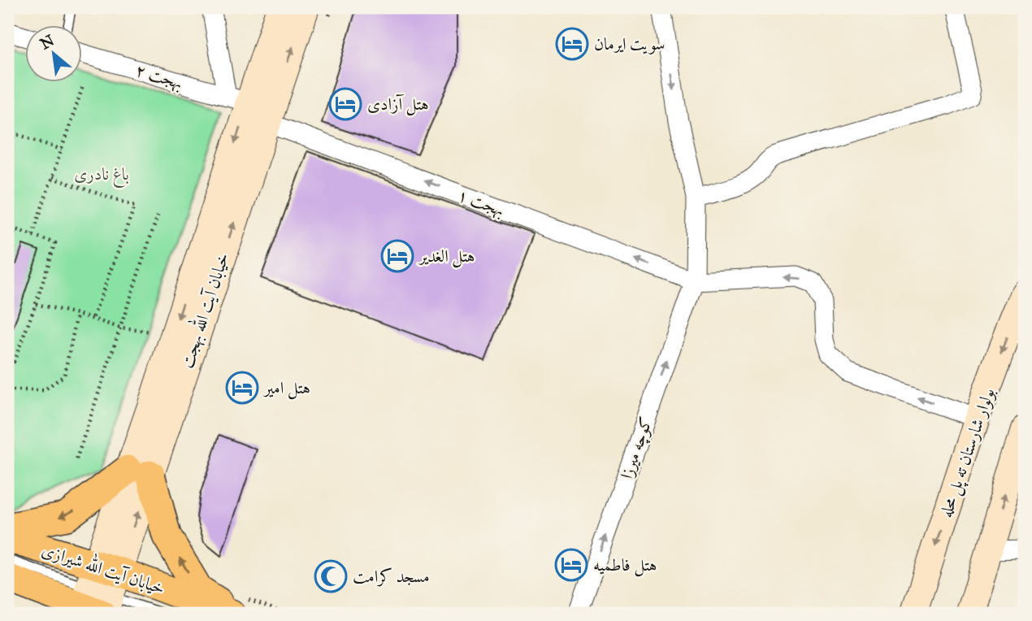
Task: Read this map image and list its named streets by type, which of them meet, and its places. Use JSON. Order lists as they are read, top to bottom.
{
  "streets": {
    "main road": ["خیابان آیت الله بهجت", "بولوار شارستان ته پل محله", "خیابان آیت الله شیرازی"],
    "street": ["بهجت ۲", "بهجت ۱", "کوچه میرزا"]
  },
  "crossings": [
    ["بهجت ۲", "خیابان آیت الله بهجت"],
    ["بهجت ۱", "خیابان آیت الله بهجت"],
    ["بهجت ۱", "کوچه میرزا"],
    ["خیابان آیت الله بهجت", "خیابان آیت الله شیرازی"]
  ],
  "one_way": ["بهجت ۱"],
  "parks": ["باغ نادری"],
  "places": {
    "hotel": [
      "سویت ایرمان",
      "هتل آزادی",
      "هتل الغدیر",
      "هتل امیر",
      "هتل فاطمیه"
    ],
    "mosque": ["مسجد کرامت"]
  },
  "north": "top left"
}
